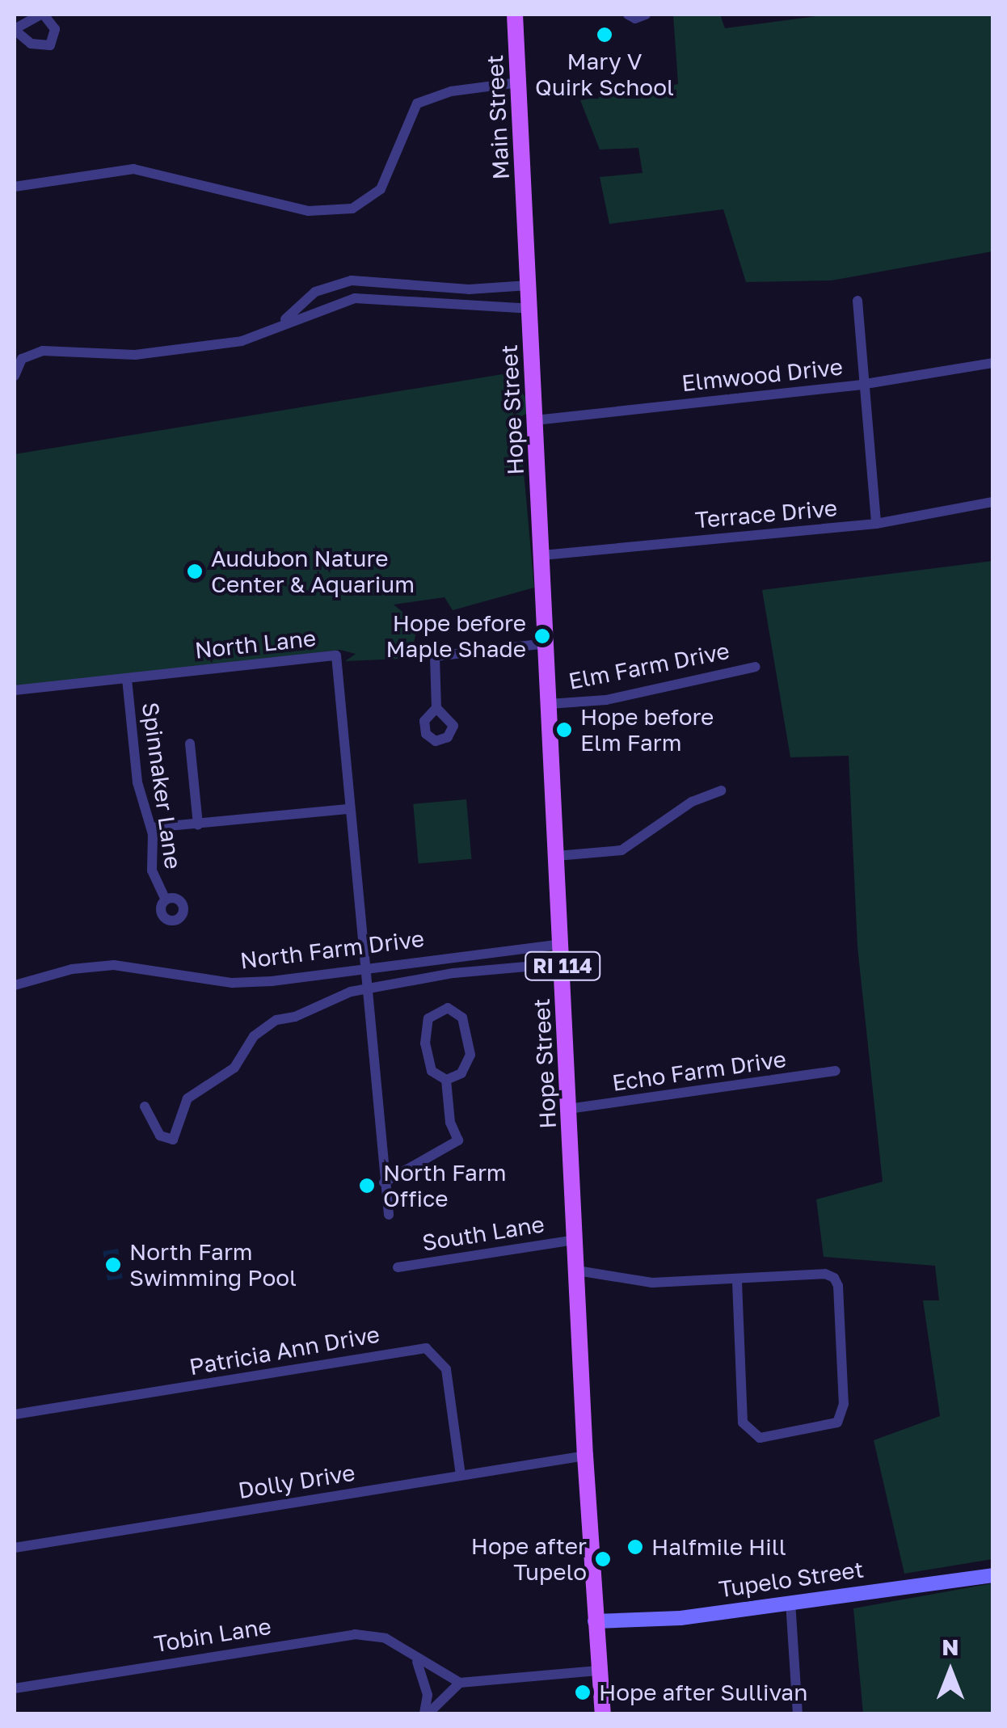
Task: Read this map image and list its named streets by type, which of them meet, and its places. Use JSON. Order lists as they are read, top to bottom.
{
  "streets": {
    "main road": [
      "Main Street",
      "Hope Street",
      "RI 114",
      "Tupelo Street"
    ],
    "street": [
      "Elmwood Drive",
      "Terrace Drive",
      "North Lane",
      "Elm Farm Drive",
      "Spinnaker Lane",
      "North Farm Drive",
      "Echo Farm Drive",
      "South Lane",
      "Patricia Ann Drive",
      "Dolly Drive",
      "Tobin Lane"
    ]
  },
  "crossings": [
    ["Main Street", "Hope Street"],
    ["Elmwood Drive", "Hope Street"],
    ["Hope Street", "Terrace Drive"],
    ["Hope Street", "Elm Farm Drive"],
    ["Hope Street", "North Farm Drive"],
    ["Hope Street", "Echo Farm Drive"],
    ["Hope Street", "South Lane"],
    ["Hope Street", "Dolly Drive"],
    ["Hope Street", "Tupelo Street"],
    ["North Lane", "Spinnaker Lane"],
    ["North Lane", "North Farm Drive"],
    ["Patricia Ann Drive", "Dolly Drive"]
  ],
  "places": [
    "Mary V Quirk School",
    "Audubon Nature Center & Aquarium",
    "Hope before Maple Shade",
    "Hope before Elm Farm",
    "North Farm Office",
    "North Farm Swimming Pool",
    "Halfmile Hill",
    "Hope after Tupelo",
    "Hope after Sullivan"
  ],
  "north": "top"
}
